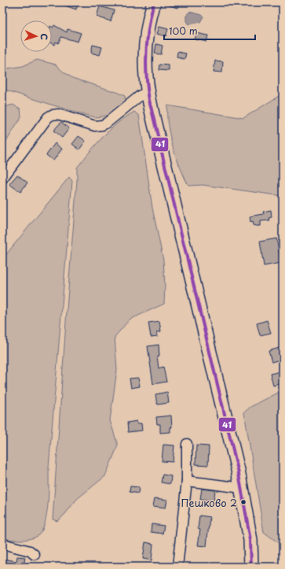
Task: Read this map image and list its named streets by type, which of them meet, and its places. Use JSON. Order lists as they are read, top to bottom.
{
  "places": ["Пешково 2"],
  "lines": ["transit line 41"],
  "scale_bar": "100 m",
  "north": "right"
}
